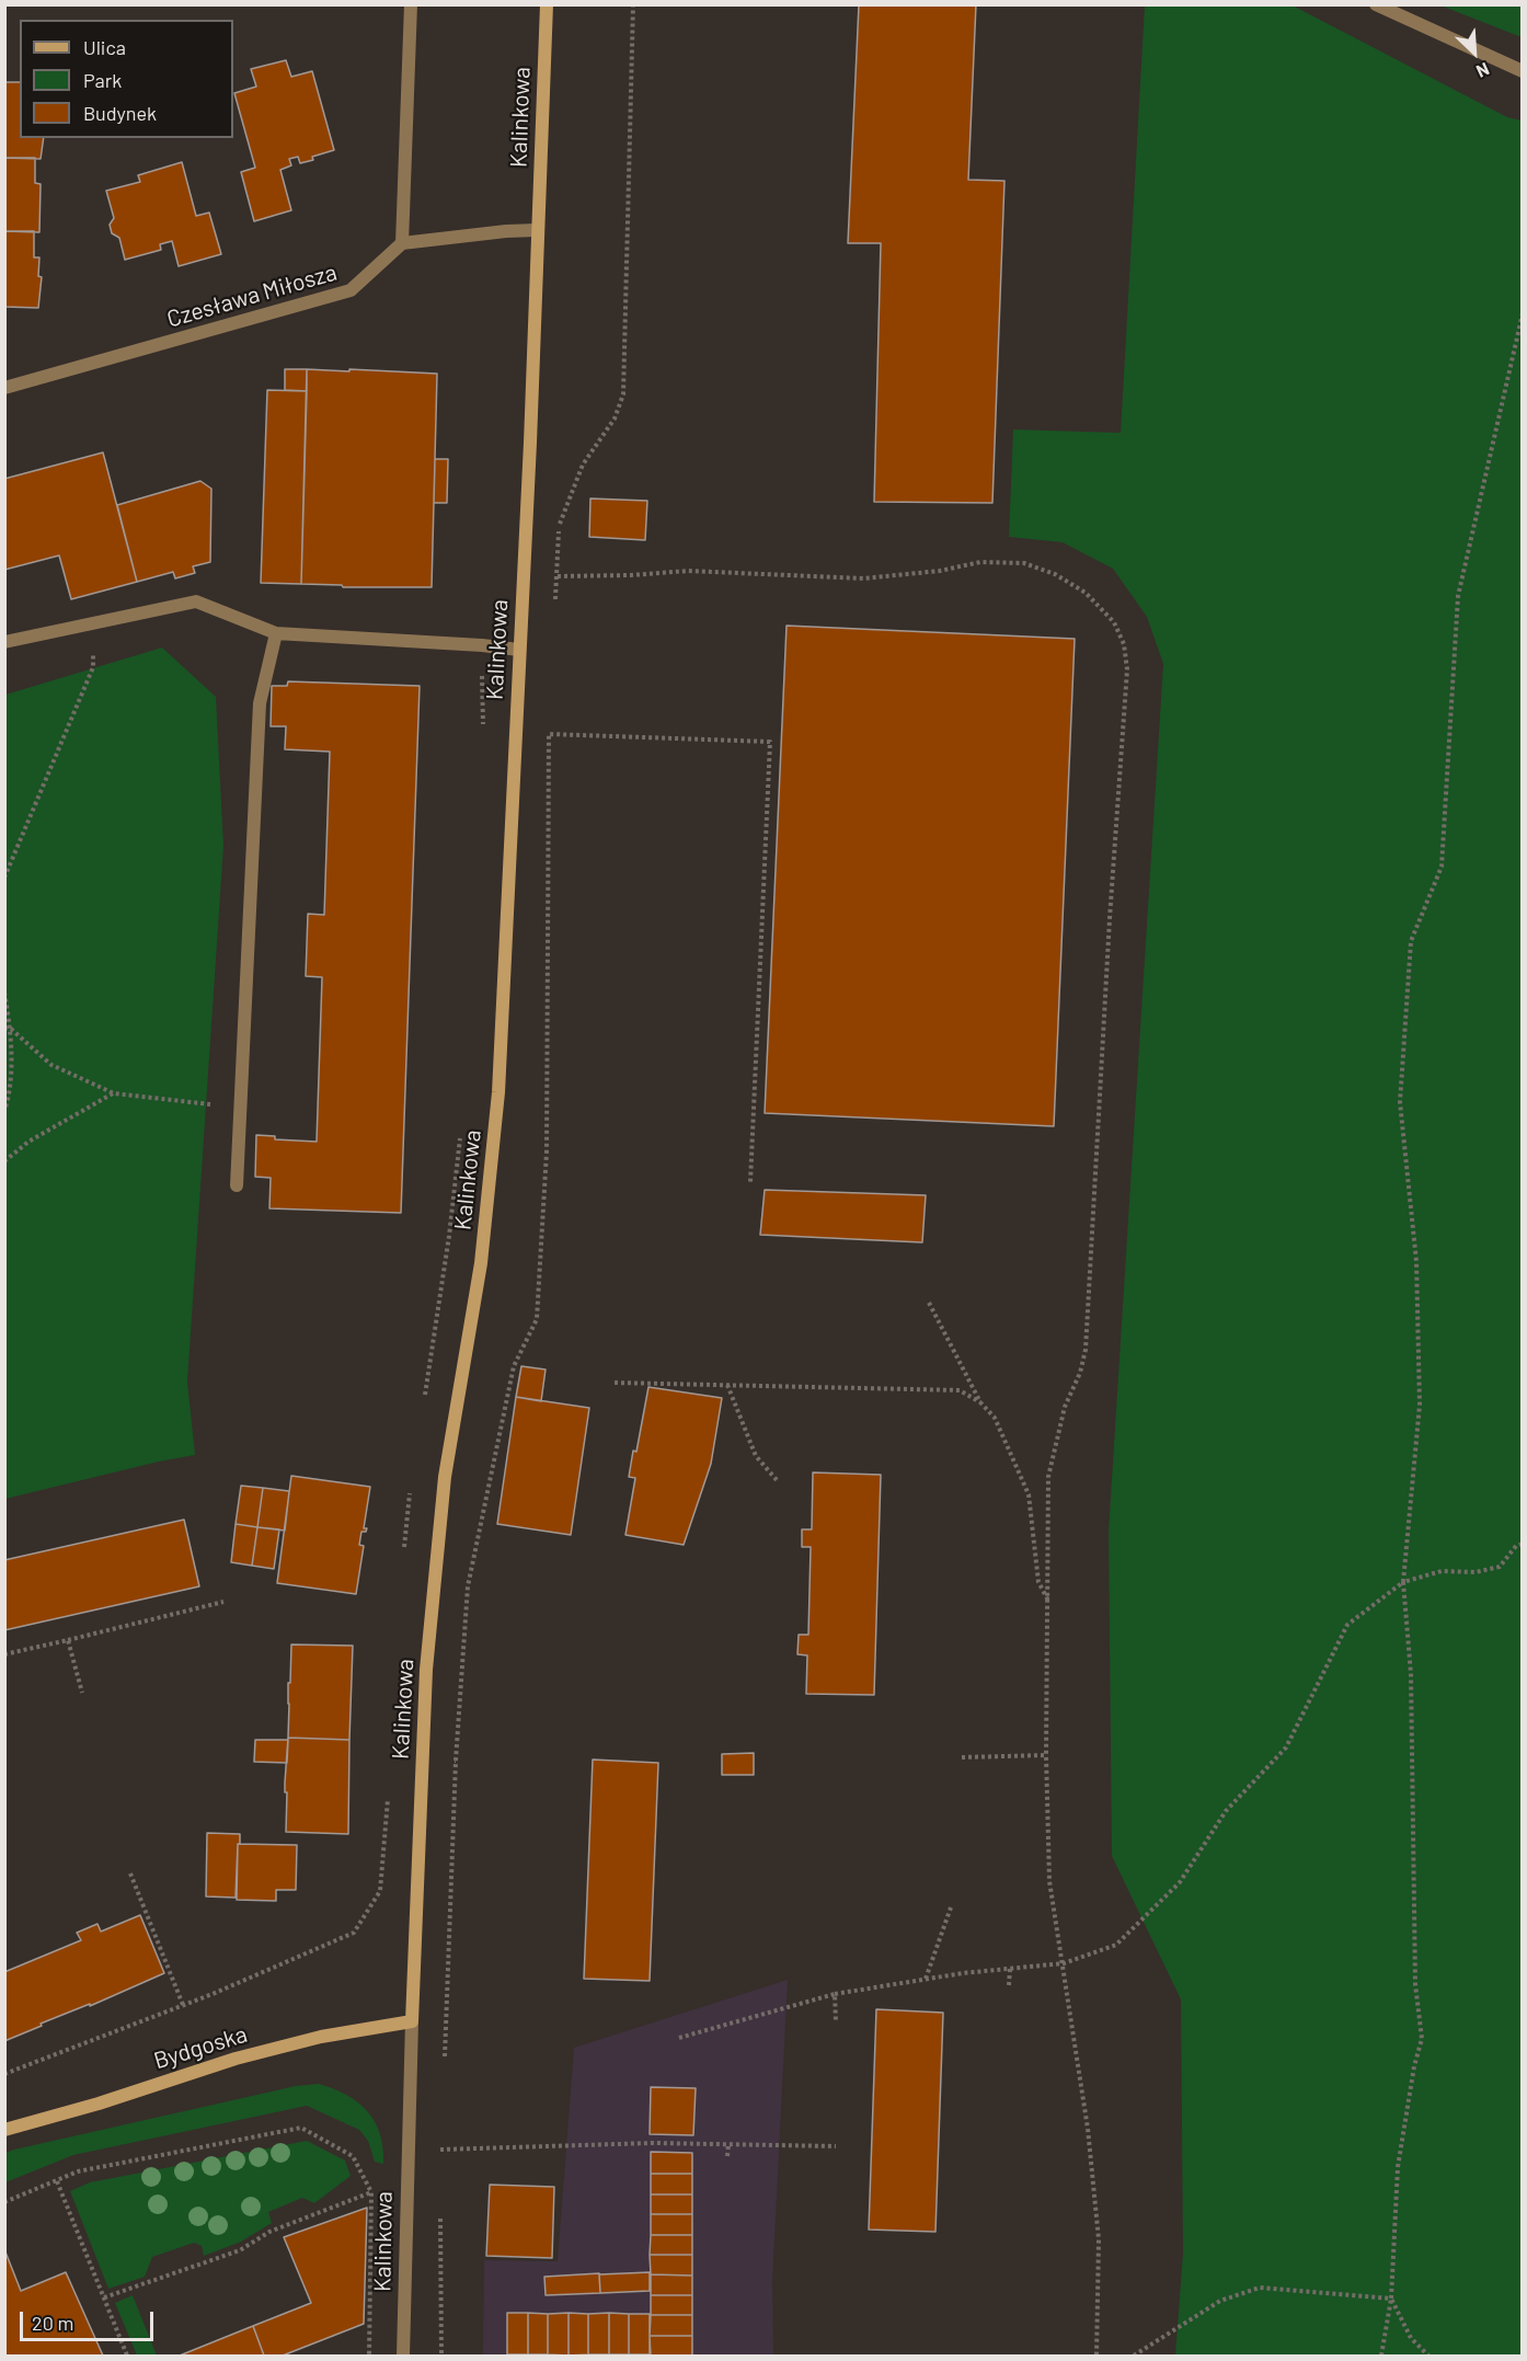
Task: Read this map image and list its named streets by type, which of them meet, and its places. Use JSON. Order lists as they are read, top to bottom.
{
  "streets": {
    "street": ["Kalinkowa", "Czesława Miłosza", "Bydgoska"]
  },
  "crossings": [
    ["Kalinkowa", "Bydgoska"]
  ],
  "legend": ["Ulica", "Park", "Budynek"],
  "scale_bar": "20 m",
  "north": "bottom right"
}
